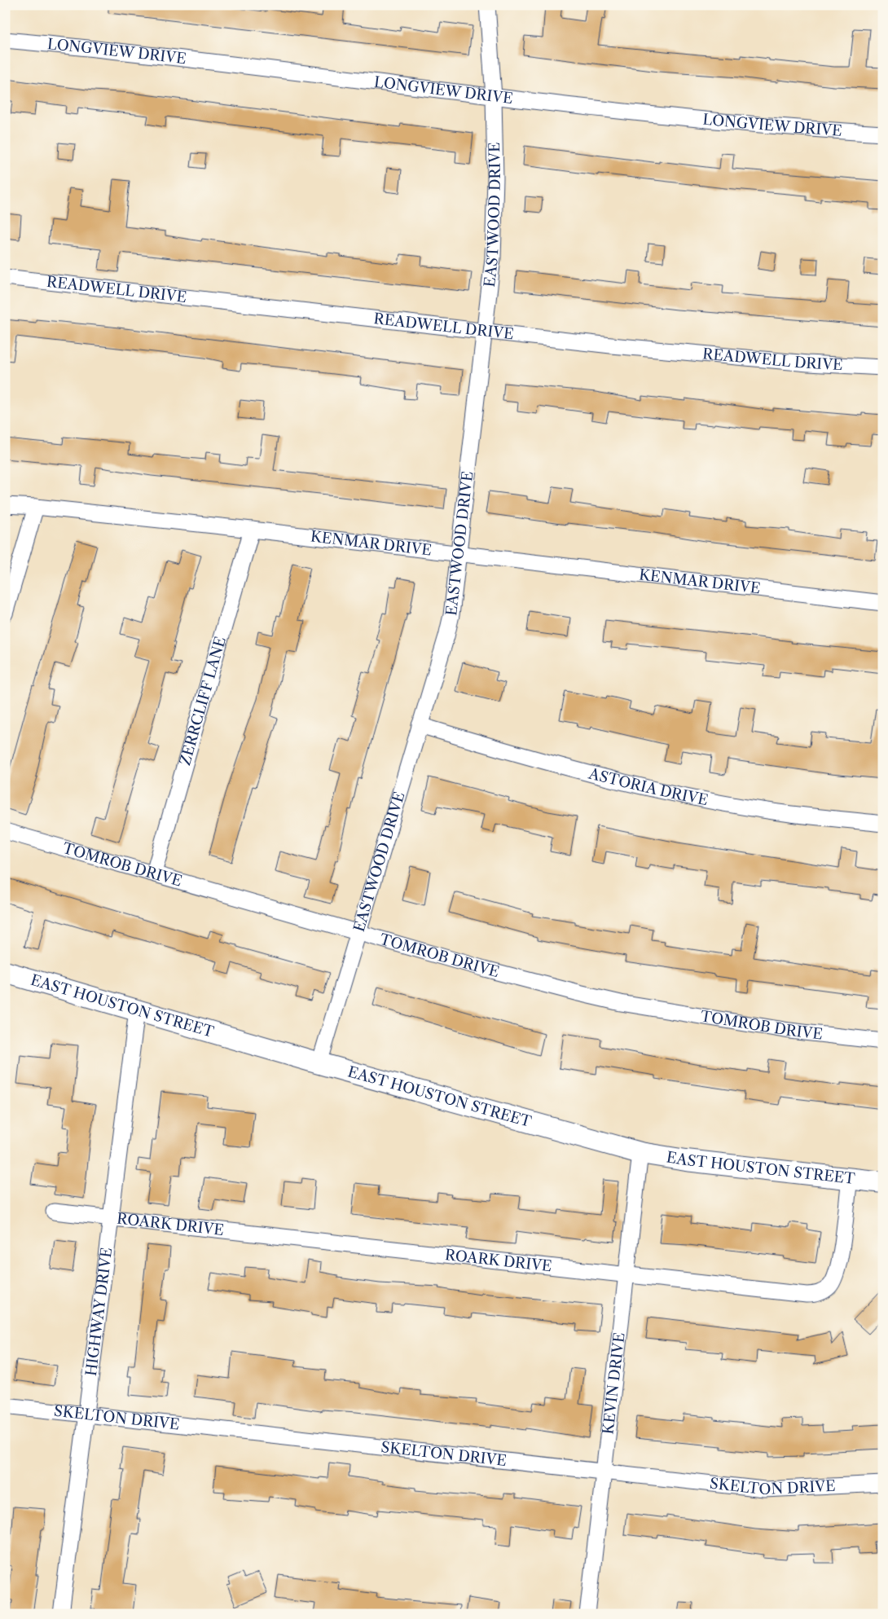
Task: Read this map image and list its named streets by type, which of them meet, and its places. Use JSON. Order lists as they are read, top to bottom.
{
  "streets": {
    "main road": ["EAST HOUSTON STREET"],
    "street": [
      "LONGVIEW DRIVE",
      "EASTWOOD DRIVE",
      "READWELL DRIVE",
      "KENMAR DRIVE",
      "ZERRCLIFF LANE",
      "ASTORIA DRIVE",
      "TOMROB DRIVE",
      "ROARK DRIVE",
      "HIGHWAY DRIVE",
      "KEVIN DRIVE",
      "SKELTON DRIVE"
    ]
  },
  "crossings": [
    ["LONGVIEW DRIVE", "EASTWOOD DRIVE"],
    ["EASTWOOD DRIVE", "READWELL DRIVE"],
    ["EASTWOOD DRIVE", "KENMAR DRIVE"],
    ["EASTWOOD DRIVE", "ASTORIA DRIVE"],
    ["EASTWOOD DRIVE", "TOMROB DRIVE"],
    ["EASTWOOD DRIVE", "EAST HOUSTON STREET"],
    ["KENMAR DRIVE", "ZERRCLIFF LANE"],
    ["ZERRCLIFF LANE", "TOMROB DRIVE"],
    ["EAST HOUSTON STREET", "ROARK DRIVE"],
    ["EAST HOUSTON STREET", "HIGHWAY DRIVE"],
    ["EAST HOUSTON STREET", "KEVIN DRIVE"],
    ["ROARK DRIVE", "HIGHWAY DRIVE"],
    ["ROARK DRIVE", "KEVIN DRIVE"],
    ["HIGHWAY DRIVE", "SKELTON DRIVE"],
    ["KEVIN DRIVE", "SKELTON DRIVE"]
  ]
}
